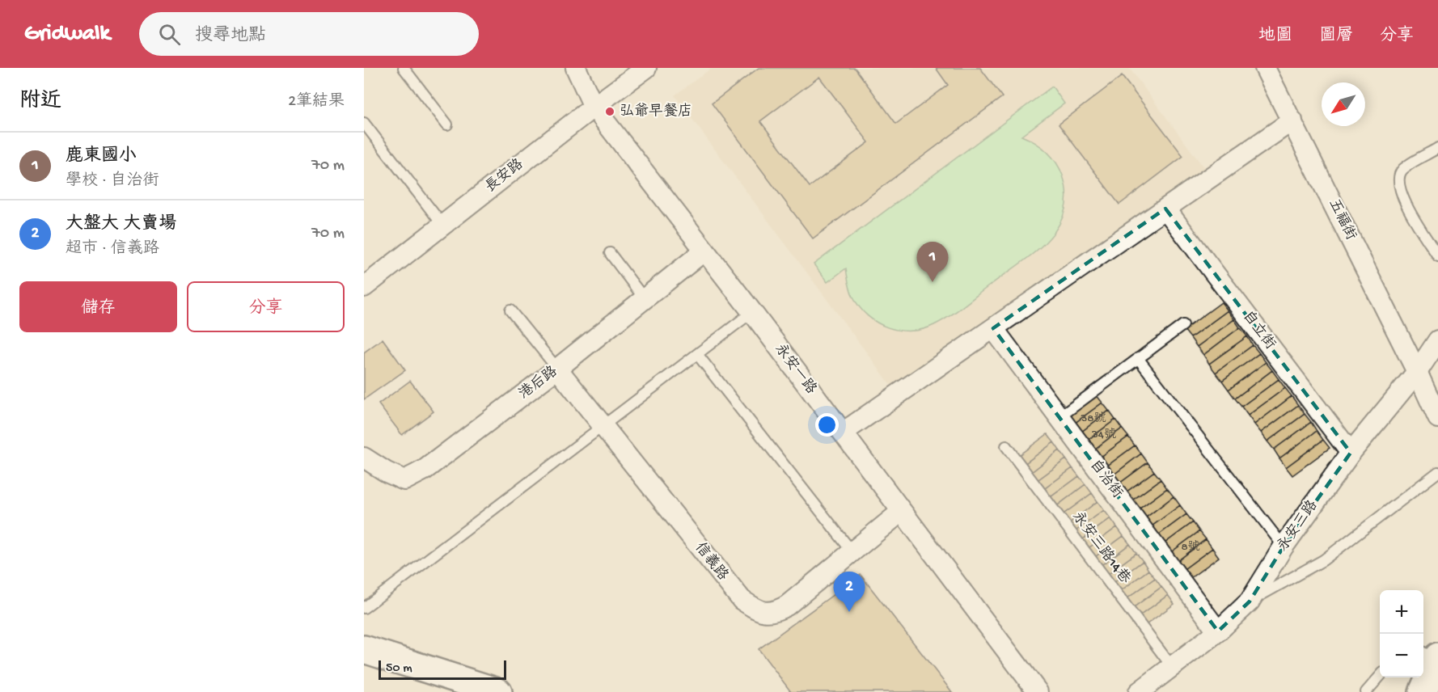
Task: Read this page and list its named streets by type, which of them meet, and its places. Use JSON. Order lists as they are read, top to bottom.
{
  "streets": {
    "street": [
      "長安路",
      "五福街",
      "自立街",
      "永安一路",
      "港后路",
      "自治街",
      "永安三路",
      "信義路"
    ],
    "lane": ["永安三路14巷"]
  },
  "crossings": [
    ["長安路", "永安一路"],
    ["五福街", "永安三路"],
    ["自立街", "永安三路"],
    ["永安一路", "港后路"],
    ["永安一路", "信義路"],
    ["港后路", "信義路"],
    ["自治街", "永安三路"],
    ["永安三路", "永安三路14巷"]
  ],
  "places": ["弘爺早餐店"],
  "house_numbers": ["38號", "34號", "8號"],
  "scale_bar": "50 m",
  "north": "bottom left",
  "page": {
    "header": "Gridwalk",
    "search": "搜尋地點",
    "nav": ["地圖", "圖層", "分享"],
    "heading": ["附近", "2筆結果"],
    "list": [
      {
        "mark": "1",
        "name": "鹿東國小",
        "note": "學校 · 自治街",
        "value": "70 m"
      },
      {
        "mark": "2",
        "name": "大盤大 大賣場",
        "note": "超市 · 信義路",
        "value": "70 m"
      }
    ],
    "pins": ["1", "2"],
    "buttons": ["儲存", "分享"],
    "map_buttons": ["+", "−"],
    "scale": "50 m"
  }
}
